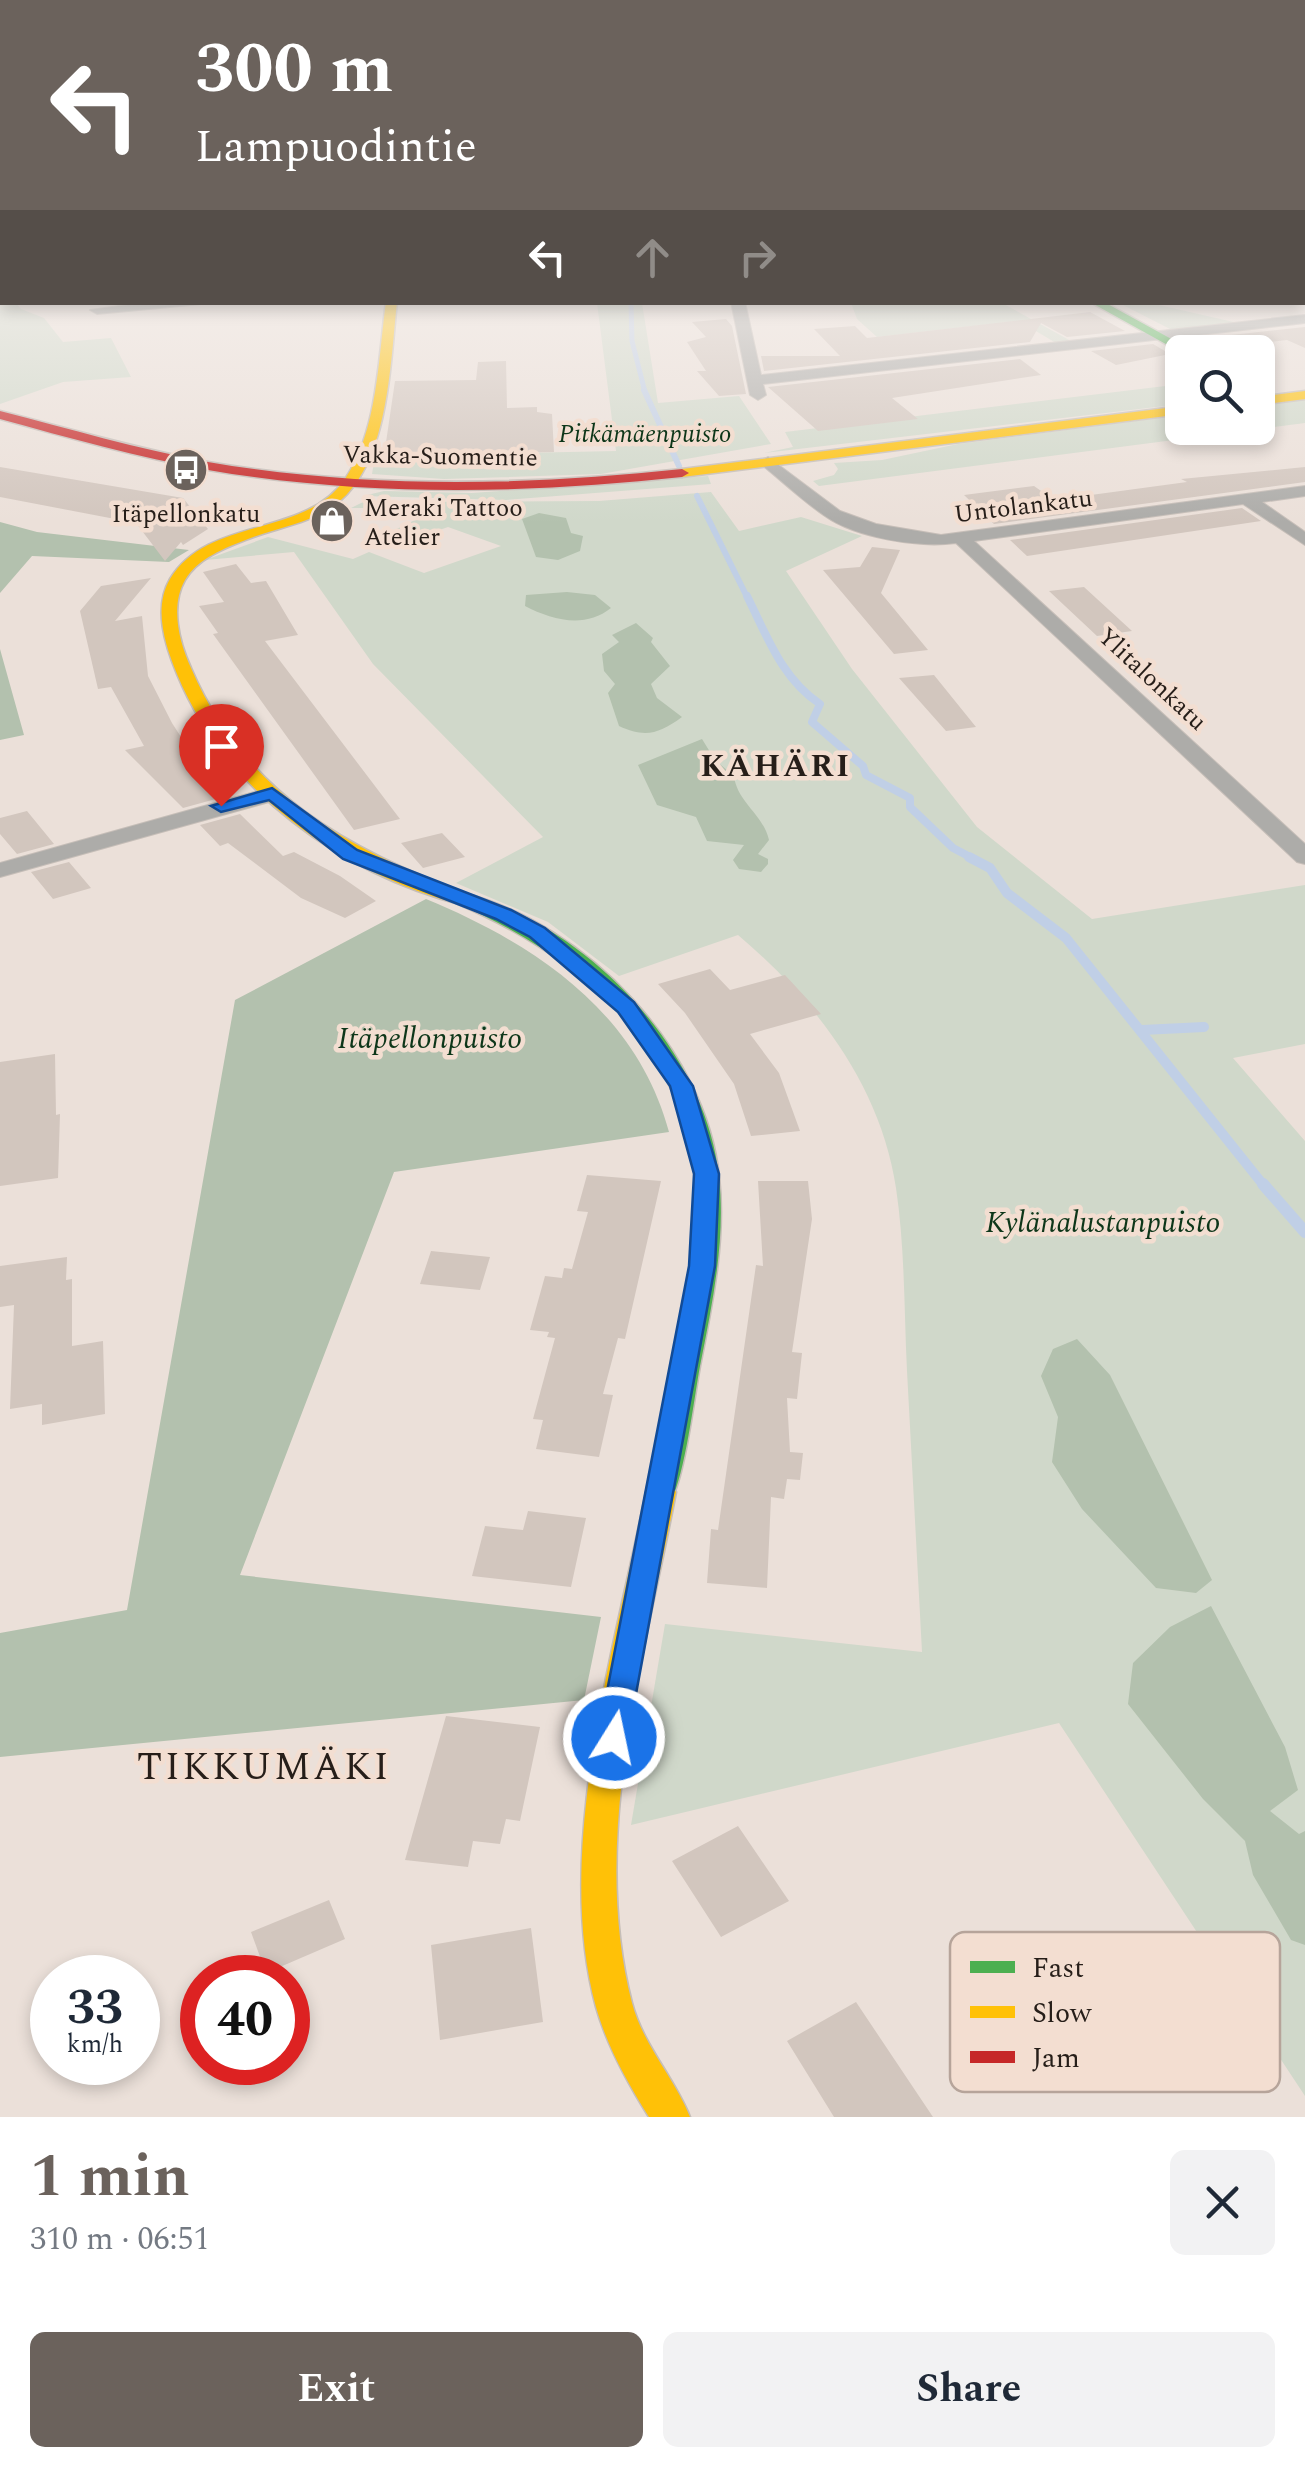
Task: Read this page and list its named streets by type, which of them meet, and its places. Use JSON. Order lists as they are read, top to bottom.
{
  "streets": {
    "street": ["Vakka-Suomentie", "Untolankatu", "Ylitalonkatu"]
  },
  "crossings": [
    ["Vakka-Suomentie", "Untolankatu"],
    ["Untolankatu", "Ylitalonkatu"]
  ],
  "districts": ["KÄHÄRI", "TIKKUMÄKI"],
  "parks": ["Pitkämäenpuisto", "Itäpellonpuisto", "Kylänalustanpuisto"],
  "places": {
    "bus stop": ["Itäpellonkatu"],
    "shop": ["Meraki Tattoo Atelier"]
  },
  "legend": ["Fast", "Slow", "Jam"],
  "page": {
    "turn": ["300 m", "Lampuodintie"],
    "speed": "33 km/h",
    "limit": "40",
    "heading": ["1 min", "310 m · 06:51"],
    "buttons": ["Exit", "Share"]
  }
}
